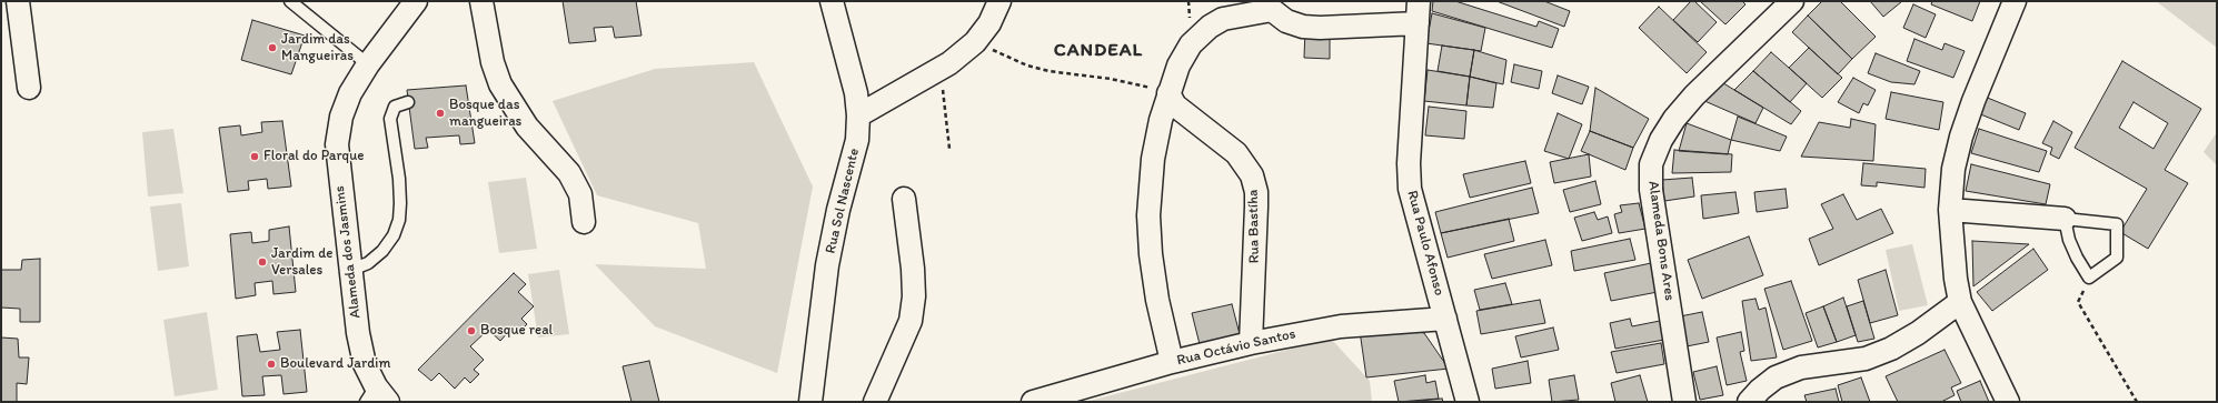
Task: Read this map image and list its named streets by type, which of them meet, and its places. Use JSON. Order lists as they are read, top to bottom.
{
  "streets": {
    "street": [
      "Rua Sol Nascente",
      "Rua Bastíha",
      "Alameda Bons Ares",
      "Rua Paulo Afonso",
      "Alameda dos Jasmins",
      "Rua Octávio Santos"
    ]
  },
  "crossings": [
    ["Rua Bastíha", "Rua Octávio Santos"],
    ["Rua Paulo Afonso", "Rua Octávio Santos"]
  ],
  "districts": ["CANDEAL"],
  "places": [
    "Jardim das Mangueiras",
    "Bosque das mangueiras",
    "Floral do Parque",
    "Jardim de Versales",
    "Bosque real",
    "Boulevard Jardim"
  ]
}
